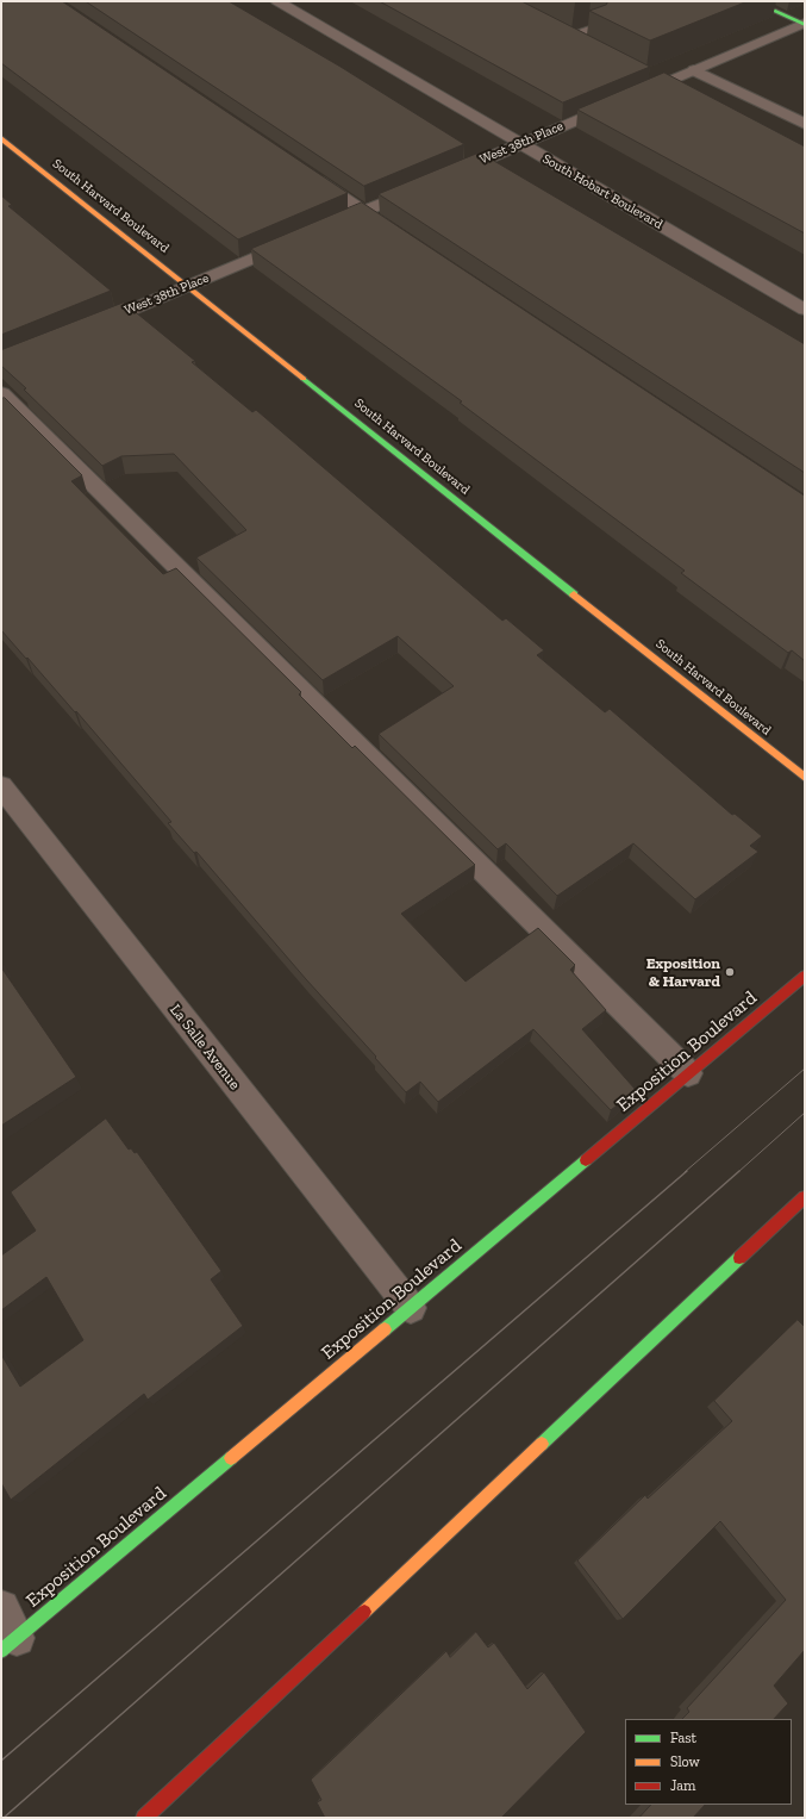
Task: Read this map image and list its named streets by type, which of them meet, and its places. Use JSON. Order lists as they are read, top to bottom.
{
  "streets": {
    "street": [
      "West 38th Place",
      "South Hobart Boulevard",
      "South Harvard Boulevard",
      "La Salle Avenue",
      "Exposition Boulevard"
    ]
  },
  "crossings": [
    ["West 38th Place", "South Hobart Boulevard"],
    ["West 38th Place", "South Harvard Boulevard"],
    ["La Salle Avenue", "Exposition Boulevard"]
  ],
  "places": ["Exposition & Harvard"],
  "legend": ["Fast", "Slow", "Jam"]
}
